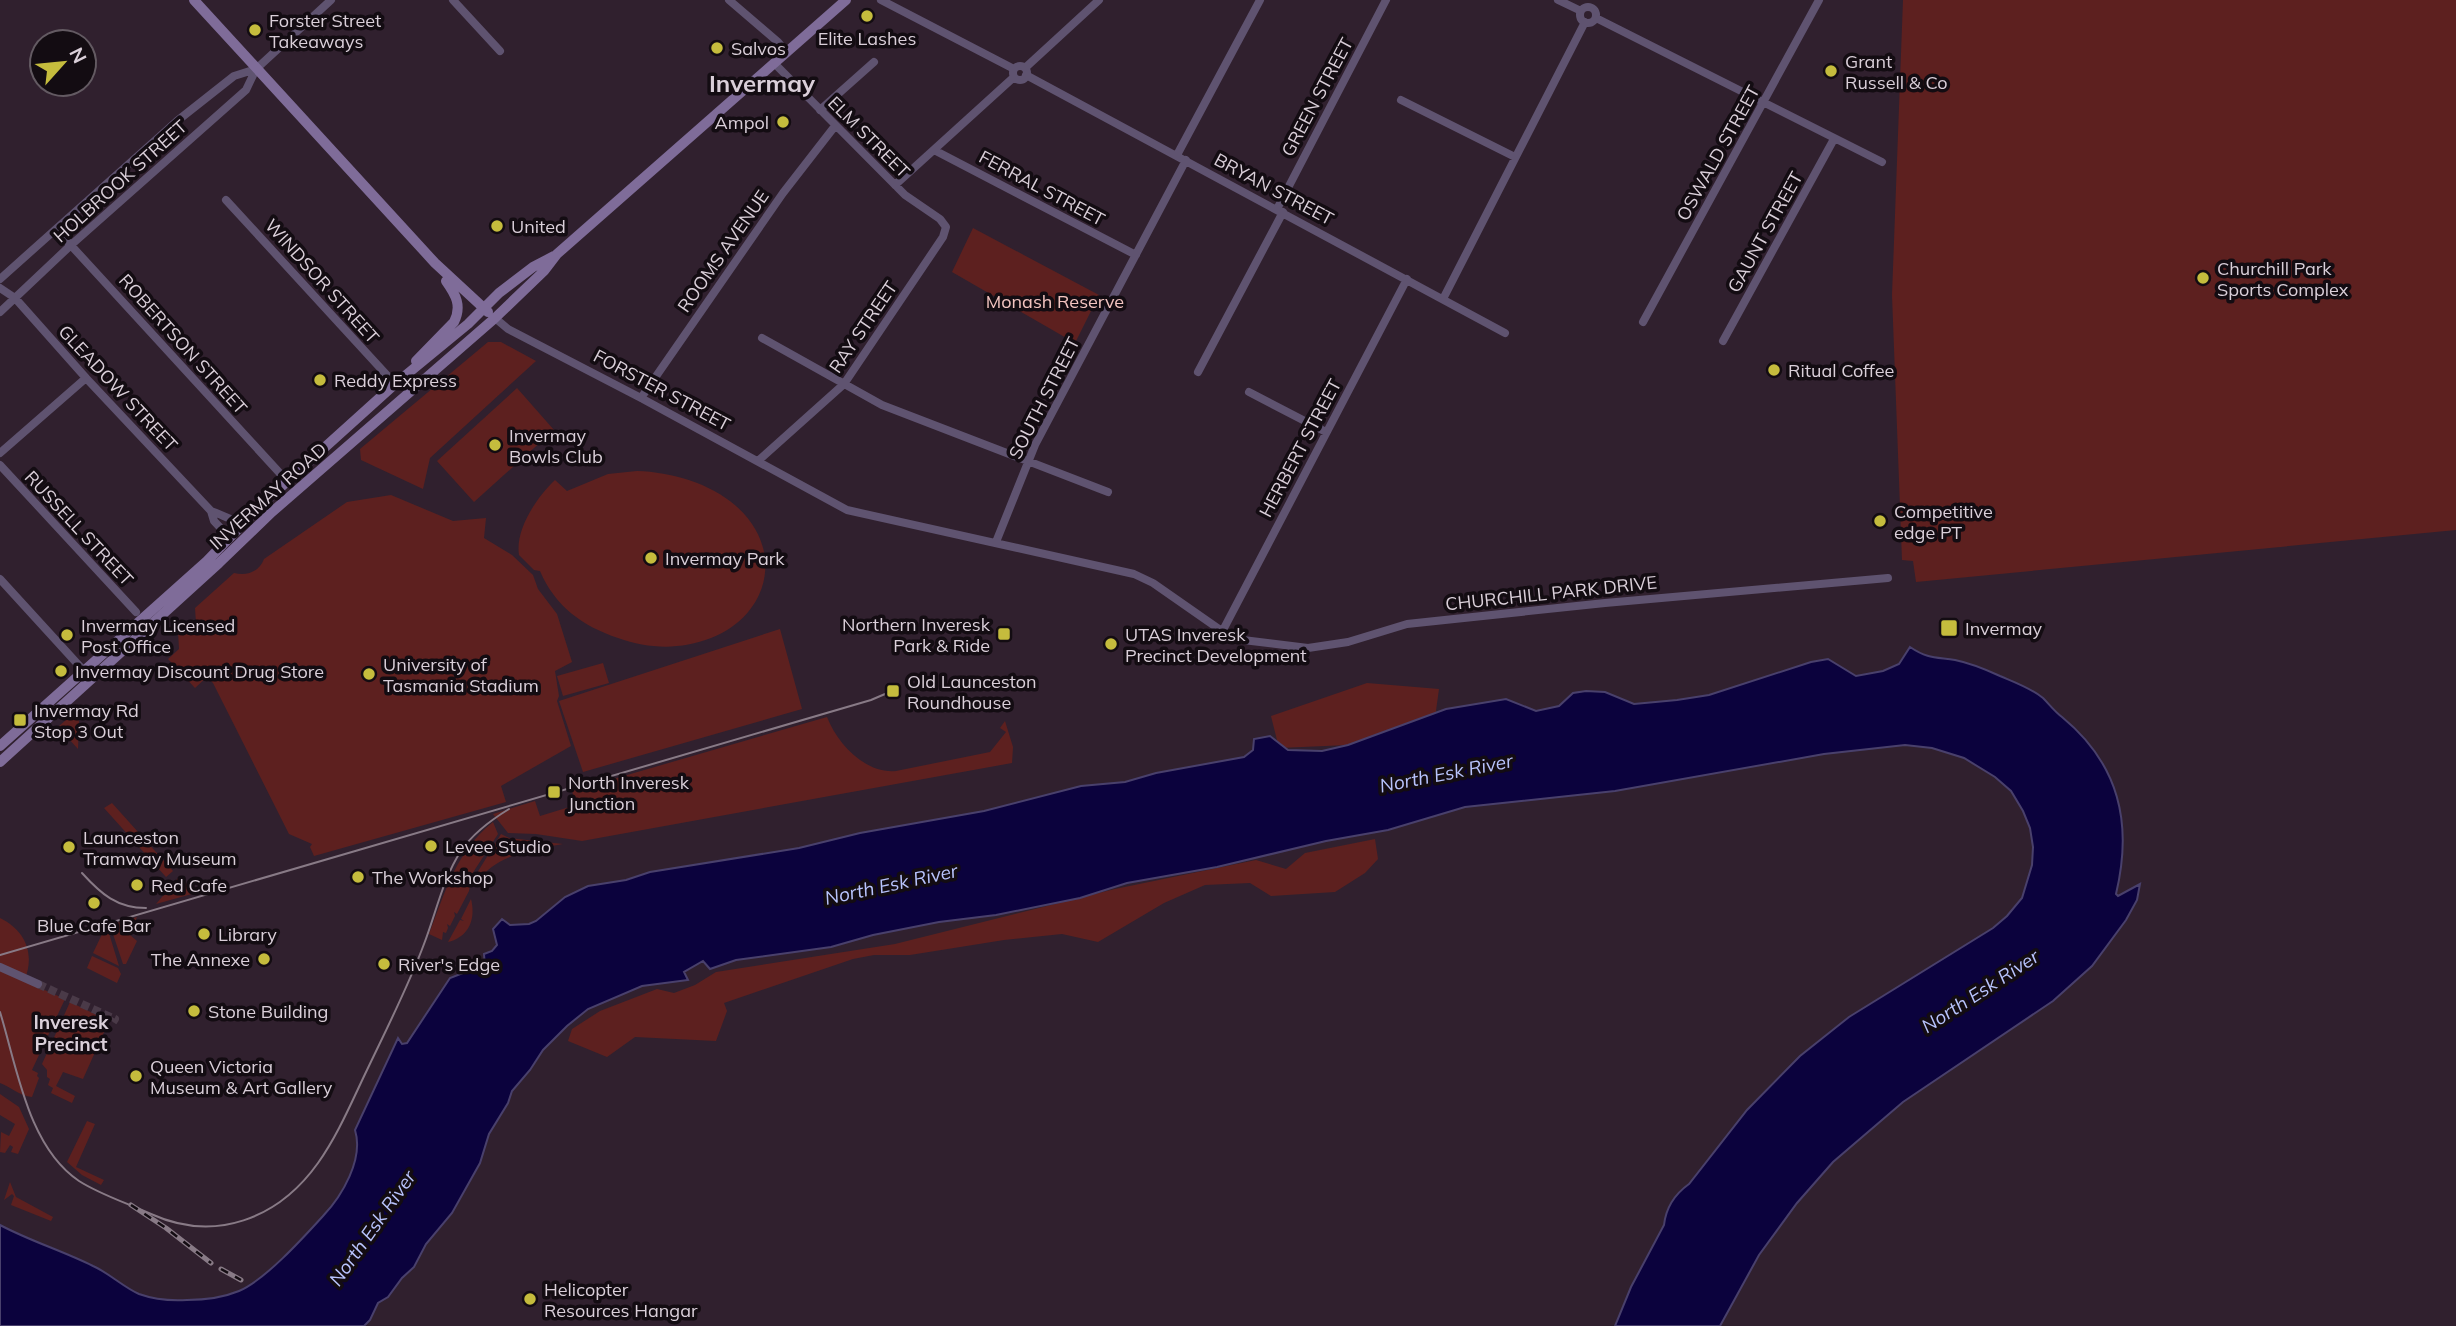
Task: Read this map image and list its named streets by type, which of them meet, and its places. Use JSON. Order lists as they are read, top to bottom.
{
  "streets": {
    "main road": ["FORSTER STREET", "INVERMAY ROAD"],
    "street": [
      "GREEN STREET",
      "ELM STREET",
      "OSWALD STREET",
      "HOLBROOK STREET",
      "FERRAL STREET",
      "BRYAN STREET",
      "GAUNT STREET",
      "ROOMS AVENUE",
      "WINDSOR STREET",
      "RAY STREET",
      "ROBERTSON STREET",
      "GLEADOW STREET",
      "SOUTH STREET",
      "HERBERT STREET",
      "RUSSELL STREET",
      "CHURCHILL PARK DRIVE"
    ]
  },
  "crossings": [
    ["GREEN STREET", "BRYAN STREET"],
    ["ELM STREET", "ROOMS AVENUE"],
    ["ELM STREET", "RAY STREET"],
    ["ELM STREET", "INVERMAY ROAD"],
    ["HOLBROOK STREET", "ROBERTSON STREET"],
    ["HOLBROOK STREET", "GLEADOW STREET"],
    ["HOLBROOK STREET", "FORSTER STREET"],
    ["FERRAL STREET", "SOUTH STREET"],
    ["BRYAN STREET", "SOUTH STREET"],
    ["BRYAN STREET", "HERBERT STREET"],
    ["ROOMS AVENUE", "FORSTER STREET"],
    ["WINDSOR STREET", "INVERMAY ROAD"],
    ["RAY STREET", "FORSTER STREET"],
    ["ROBERTSON STREET", "INVERMAY ROAD"],
    ["GLEADOW STREET", "INVERMAY ROAD"],
    ["FORSTER STREET", "SOUTH STREET"],
    ["FORSTER STREET", "HERBERT STREET"],
    ["FORSTER STREET", "INVERMAY ROAD"],
    ["FORSTER STREET", "CHURCHILL PARK DRIVE"],
    ["HERBERT STREET", "CHURCHILL PARK DRIVE"]
  ],
  "districts": ["Invermay", "Inveresk Precinct"],
  "water": ["North Esk River"],
  "parks": ["Monash Reserve"],
  "places": {
    "other": [
      "Elite Lashes",
      "Forster Street Takeaways",
      "Salvos",
      "Grant Russell & Co",
      "Ampol",
      "United",
      "Churchill Park Sports Complex",
      "Ritual Coffee",
      "Reddy Express",
      "Invermay Bowls Club",
      "Competitive edge PT",
      "Invermay Park",
      "Invermay Licensed Post Office",
      "UTAS Inveresk Precinct Development",
      "Invermay Discount Drug Store",
      "University of Tasmania Stadium",
      "Levee Studio",
      "Launceston Tramway Museum",
      "The Workshop",
      "Red Cafe",
      "Blue Cafe Bar",
      "Library",
      "The Annexe",
      "River's Edge",
      "Stone Building",
      "Queen Victoria Museum & Art Gallery",
      "Helicopter Resources Hangar"
    ],
    "transit": [
      "Invermay",
      "Northern Inveresk Park & Ride",
      "Old Launceston Roundhouse",
      "Invermay Rd Stop 3 Out",
      "North Inveresk Junction"
    ]
  },
  "north": "top right"
}
